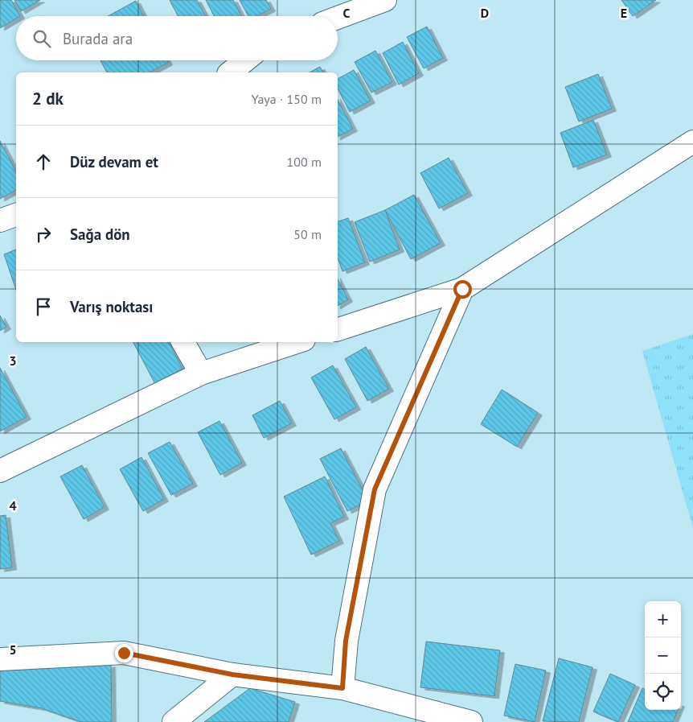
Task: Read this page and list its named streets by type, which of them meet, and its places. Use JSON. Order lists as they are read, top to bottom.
{
  "page": {
    "search": "Burada ara",
    "heading": ["2 dk", "Yaya · 150 m"],
    "list": [
      ["Düz devam et", "100 m"],
      ["Sağa dön", "50 m"],
      "Varış noktası"
    ],
    "map_buttons": ["+", "−"]
  },
  "grid": {
    "columns": ["C", "D", "E"],
    "rows": ["3", "4", "5"]
  }
}
